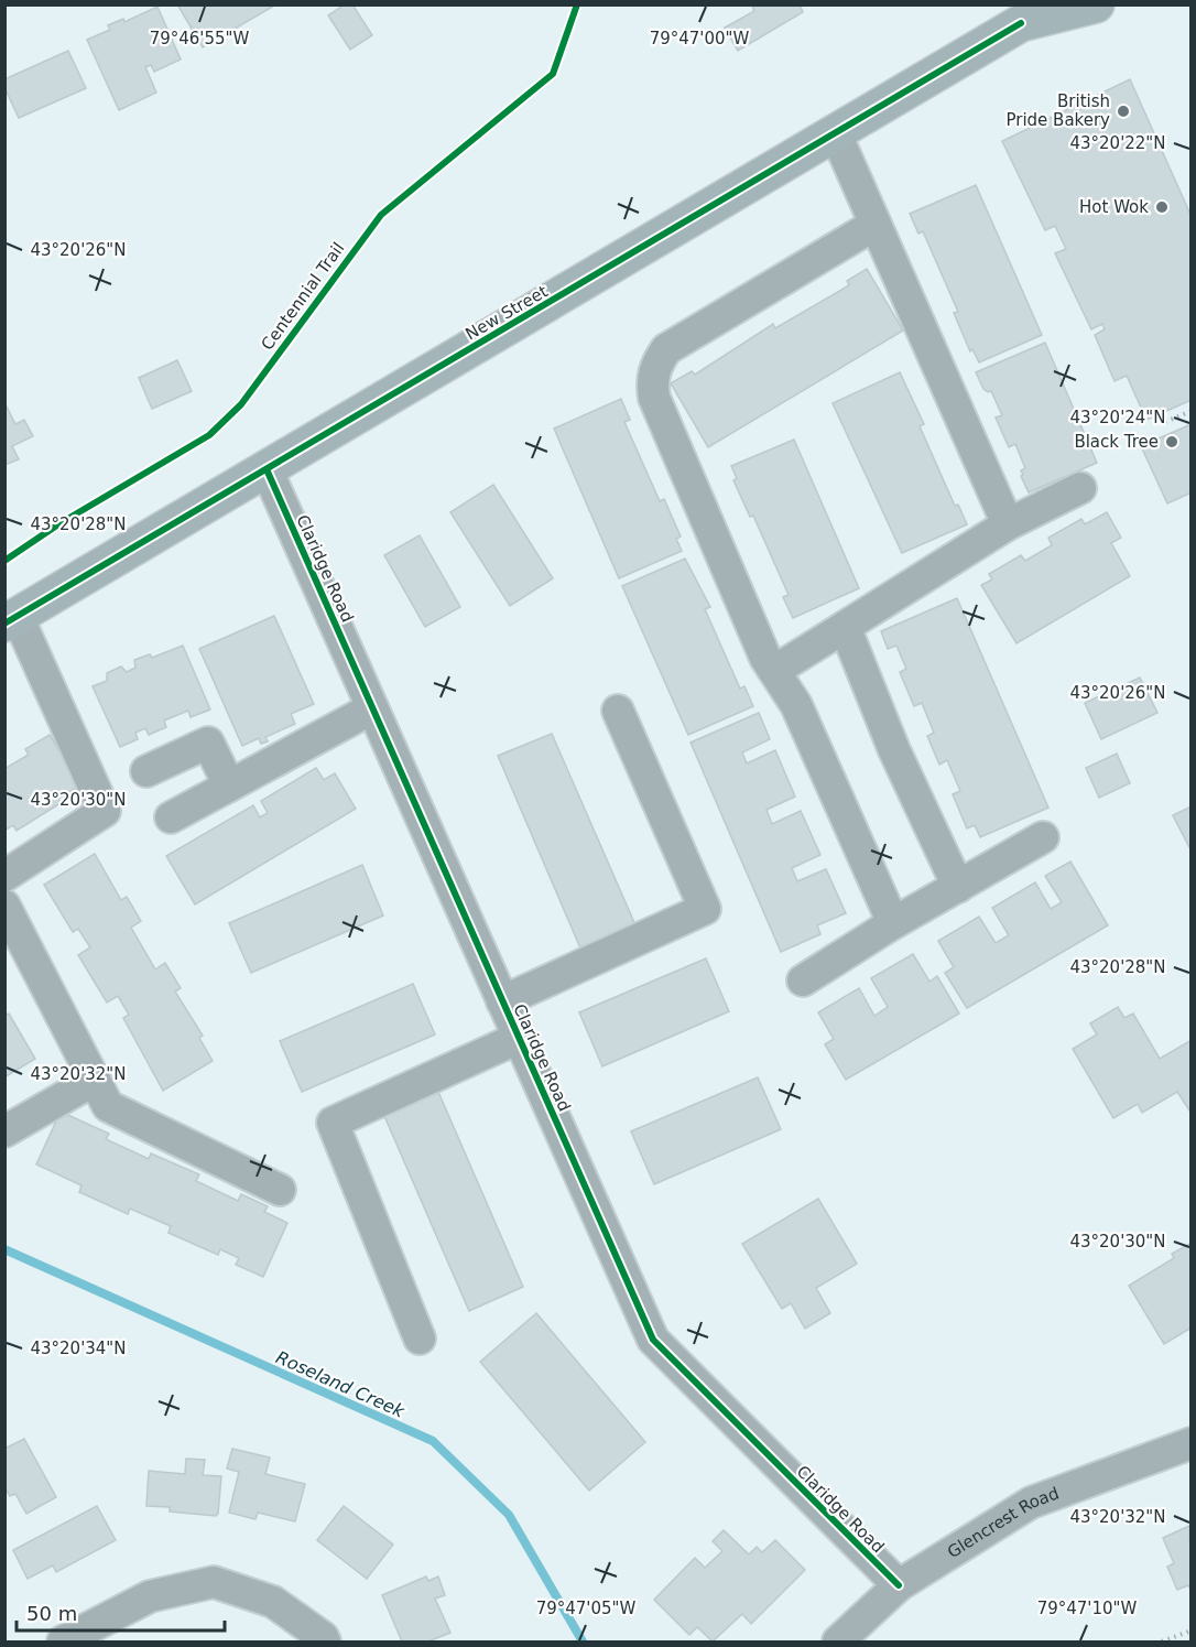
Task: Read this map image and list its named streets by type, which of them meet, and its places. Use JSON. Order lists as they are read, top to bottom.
{
  "streets": {
    "main road": ["New Street"],
    "street": ["Claridge Road", "Glencrest Road"],
    "cycle path": ["Centennial Trail"]
  },
  "crossings": [
    ["New Street", "Claridge Road"],
    ["Claridge Road", "Glencrest Road"]
  ],
  "water": ["Roseland Creek"],
  "places": ["British Pride Bakery", "Hot Wok", "Black Tree"],
  "scale_bar": "50 m",
  "coordinates": [
    "79°46'55\"W",
    "79°47'00\"W",
    "43°20'22\"N",
    "43°20'26\"N",
    "43°20'24\"N",
    "43°20'28\"N",
    "43°20'30\"N",
    "43°20'32\"N",
    "43°20'34\"N",
    "79°47'05\"W",
    "79°47'10\"W"
  ]
}
